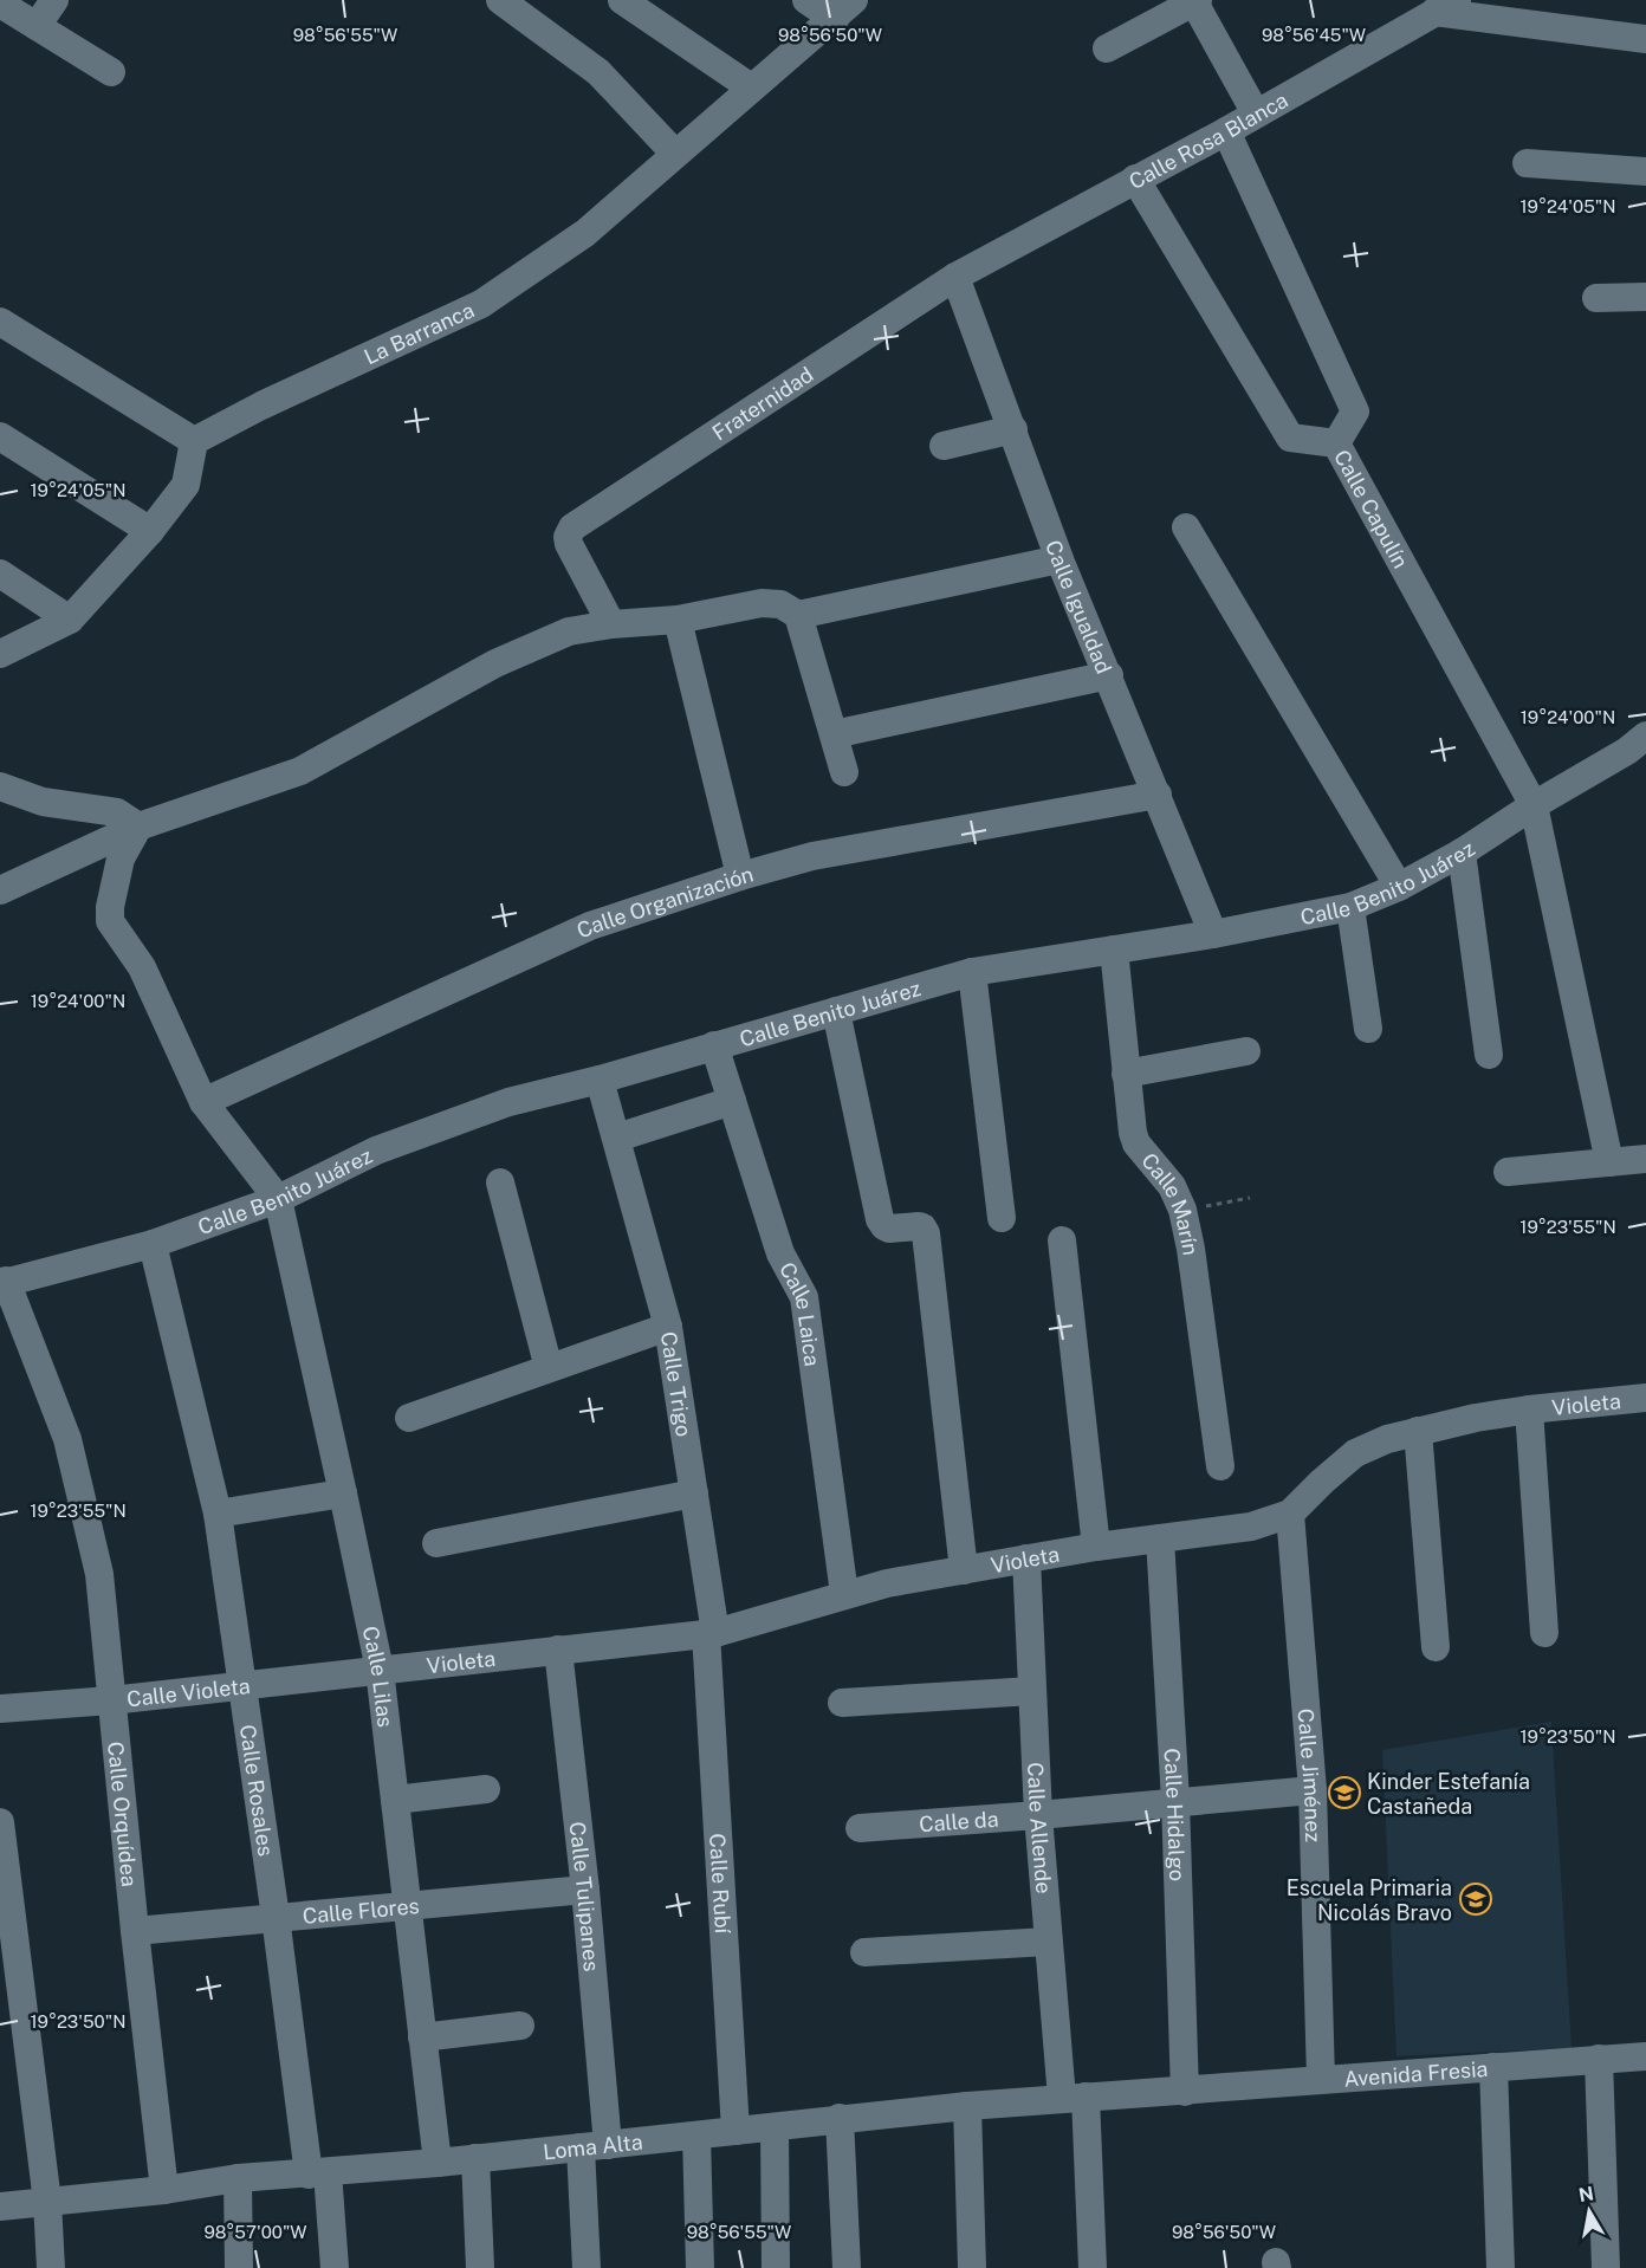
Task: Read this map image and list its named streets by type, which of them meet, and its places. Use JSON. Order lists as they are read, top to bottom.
{
  "streets": {
    "street": [
      "Calle Rosa Blanca",
      "La Barranca",
      "Fraternidad",
      "Calle Capulín",
      "Calle Igualdad",
      "Calle Benito Juárez",
      "Calle Organización",
      "Calle Marín",
      "Calle Laica",
      "Calle Trigo",
      "Violeta",
      "Calle Lilas",
      "Calle Violeta",
      "Calle Jiménez",
      "Calle Rosales",
      "Calle Orquídea",
      "Calle Hidalgo",
      "Calle da",
      "Calle Allende",
      "Calle Rubí",
      "Calle Tulipanes",
      "Calle Flores",
      "Avenida Fresia",
      "Loma Alta"
    ]
  },
  "crossings": [
    ["Calle Rosa Blanca", "Fraternidad"],
    ["Calle Rosa Blanca", "Calle Capulín"],
    ["Calle Rosa Blanca", "Calle Igualdad"],
    ["Fraternidad", "Calle Igualdad"],
    ["Calle Capulín", "Calle Benito Juárez"],
    ["Calle Igualdad", "Calle Benito Juárez"],
    ["Calle Igualdad", "Calle Organización"],
    ["Calle Benito Juárez", "Calle Marín"],
    ["Calle Benito Juárez", "Calle Laica"],
    ["Calle Benito Juárez", "Calle Trigo"],
    ["Calle Benito Juárez", "Calle Lilas"],
    ["Calle Benito Juárez", "Calle Rosales"],
    ["Calle Benito Juárez", "Calle Orquídea"],
    ["Calle Laica", "Violeta"],
    ["Calle Trigo", "Violeta"],
    ["Calle Trigo", "Calle Rubí"],
    ["Violeta", "Calle Lilas"],
    ["Violeta", "Calle Violeta"],
    ["Violeta", "Calle Jiménez"],
    ["Violeta", "Calle Hidalgo"],
    ["Violeta", "Calle Allende"],
    ["Violeta", "Calle Rubí"],
    ["Violeta", "Calle Tulipanes"],
    ["Calle Lilas", "Calle Violeta"],
    ["Calle Lilas", "Calle Flores"],
    ["Calle Lilas", "Loma Alta"],
    ["Calle Violeta", "Calle Rosales"],
    ["Calle Violeta", "Calle Orquídea"],
    ["Calle Jiménez", "Calle da"],
    ["Calle Jiménez", "Avenida Fresia"],
    ["Calle Rosales", "Calle Flores"],
    ["Calle Rosales", "Loma Alta"],
    ["Calle Orquídea", "Calle Flores"],
    ["Calle Orquídea", "Loma Alta"],
    ["Calle Hidalgo", "Calle da"],
    ["Calle Hidalgo", "Avenida Fresia"],
    ["Calle Hidalgo", "Loma Alta"],
    ["Calle da", "Calle Allende"],
    ["Calle Allende", "Loma Alta"],
    ["Calle Rubí", "Loma Alta"],
    ["Calle Tulipanes", "Calle Flores"],
    ["Calle Tulipanes", "Loma Alta"],
    ["Avenida Fresia", "Loma Alta"]
  ],
  "places": {
    "school or university": ["Kinder Estefanía Castañeda", "Escuela Primaria Nicolás Bravo"]
  },
  "north": "top",
  "coordinates": [
    "98°56'55\"W",
    "98°56'50\"W",
    "98°56'45\"W",
    "19°24'05\"N",
    "19°24'00\"N",
    "19°23'55\"N",
    "19°23'50\"N",
    "98°57'00\"W"
  ]
}
